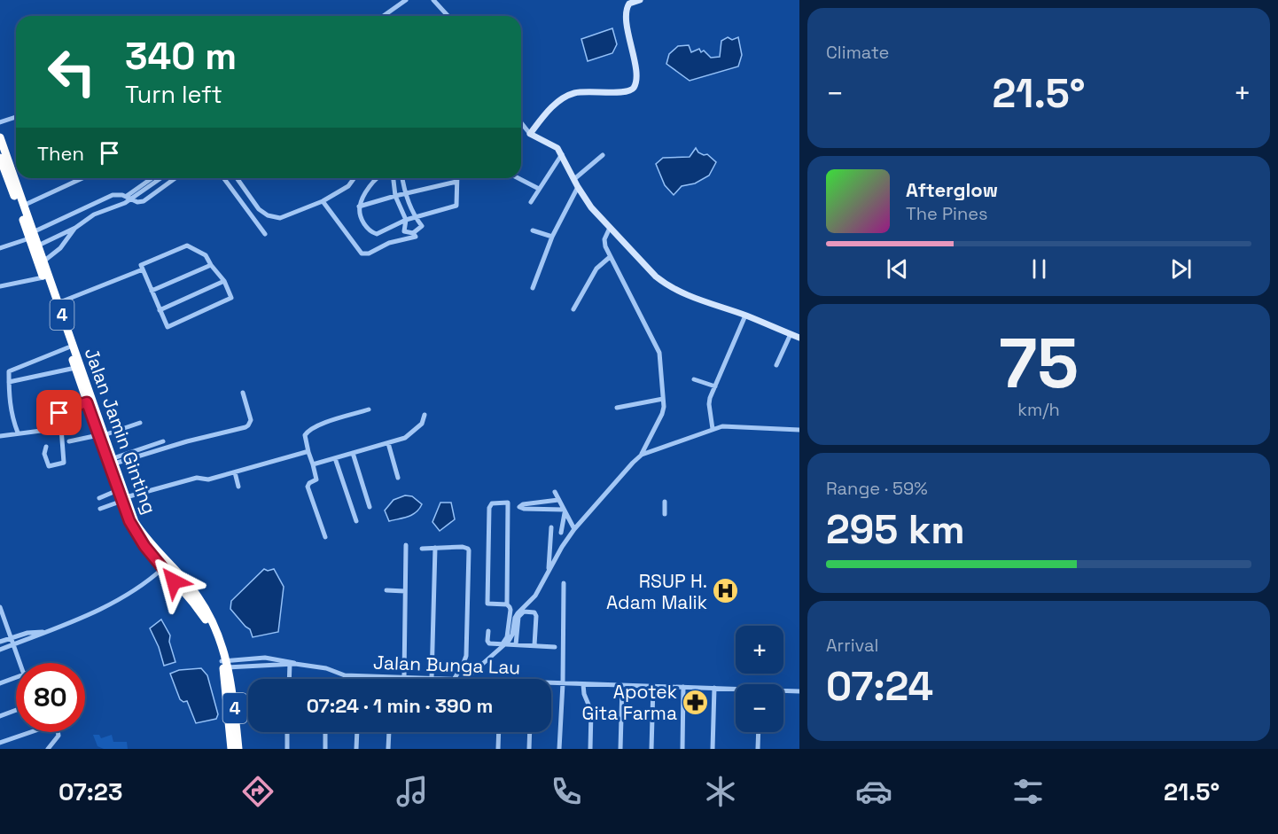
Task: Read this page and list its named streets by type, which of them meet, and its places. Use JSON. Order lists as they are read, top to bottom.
{
  "streets": {
    "highway": ["4", "Jalan Jamin Ginting"],
    "street": ["Jalan Bunga Lau"]
  },
  "crossings": [
    ["Jalan Jamin Ginting", "Jalan Bunga Lau"]
  ],
  "places": {
    "hospital": ["RSUP H. Adam Malik"],
    "pharmacy": ["Apotek Gita Farma"]
  },
  "page": {
    "tile": [
      "Climate",
      ["75", "km/h"],
      ["Range · 59%", "295 km"],
      ["Arrival", "07:24"]
    ],
    "turn": ["340 m", "Turn left"],
    "heat": ["−", "21.5°", "+"],
    "then": "Then",
    "song": ["Afterglow", "The Pines"],
    "map_buttons": ["+", "−"],
    "limit": "80",
    "trip": "07:24 · 1 min · 390 m",
    "tabs": ["07:23", "21.5°"]
  }
}
